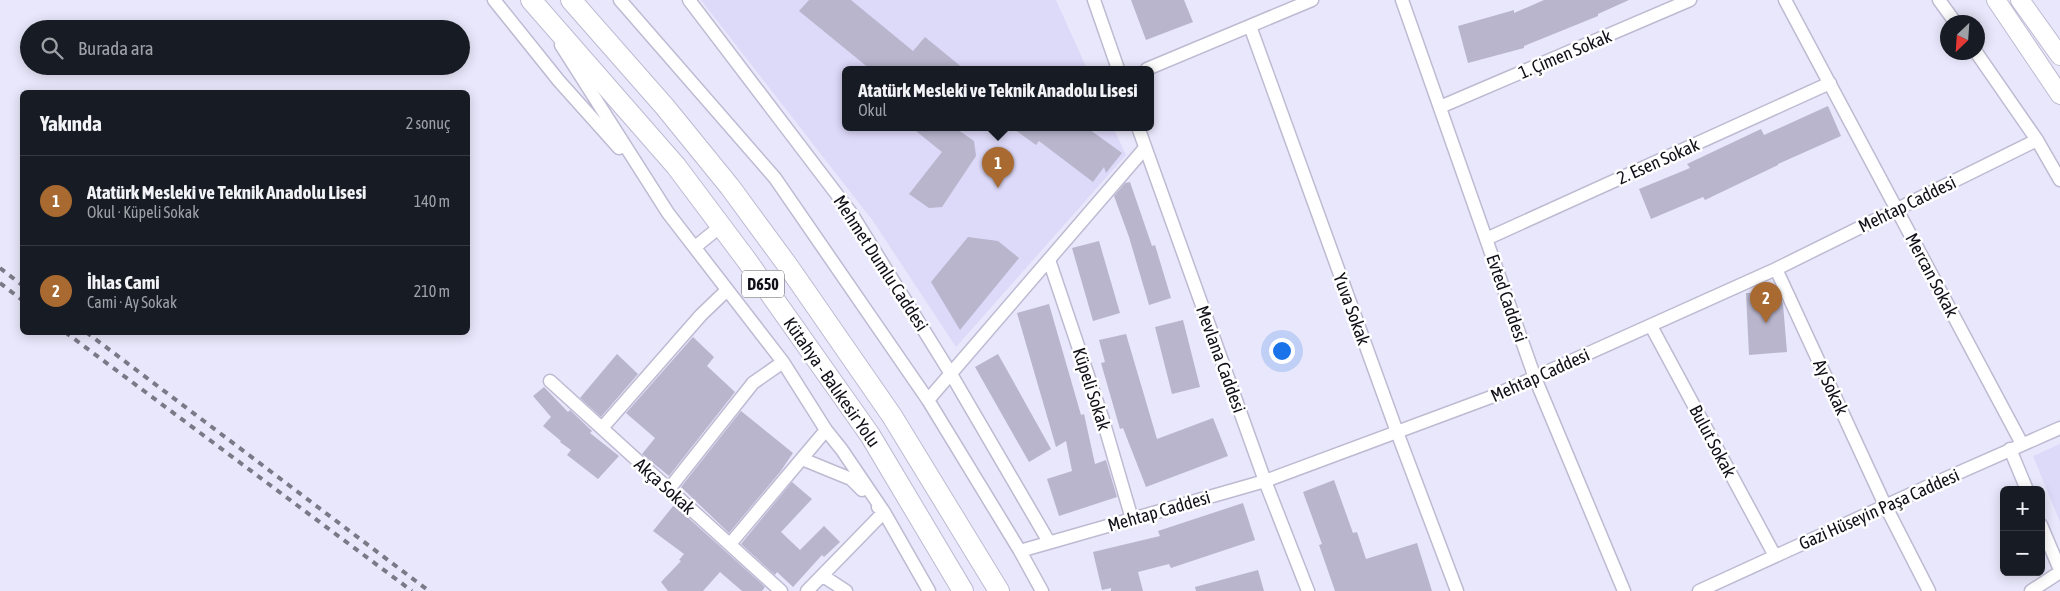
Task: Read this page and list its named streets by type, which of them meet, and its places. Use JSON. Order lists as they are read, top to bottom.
{
  "streets": {
    "highway": ["D650", "Kütahya - Balıkesir Yolu"],
    "street": [
      "1. Çimen Sokak",
      "2. Esen Sokak",
      "Mehtap Caddesi",
      "Mehmet Dumlu Caddesi",
      "Mercan Sokak",
      "Evted Caddesi",
      "Yuva Sokak",
      "Mevlana Caddesi",
      "Ay Sokak",
      "Küpeli Sokak",
      "Bulut Sokak",
      "Akça Sokak",
      "Gazi Hüseyin Paşa Caddesi"
    ]
  },
  "crossings": [
    ["1. Çimen Sokak", "Evted Caddesi"],
    ["2. Esen Sokak", "Mercan Sokak"],
    ["2. Esen Sokak", "Evted Caddesi"],
    ["Mehtap Caddesi", "Mehmet Dumlu Caddesi"],
    ["Mehtap Caddesi", "Mercan Sokak"],
    ["Mehtap Caddesi", "Evted Caddesi"],
    ["Mehtap Caddesi", "Yuva Sokak"],
    ["Mehtap Caddesi", "Mevlana Caddesi"],
    ["Mehtap Caddesi", "Ay Sokak"],
    ["Mehtap Caddesi", "Küpeli Sokak"],
    ["Mehtap Caddesi", "Bulut Sokak"],
    ["Mercan Sokak", "Gazi Hüseyin Paşa Caddesi"],
    ["Ay Sokak", "Gazi Hüseyin Paşa Caddesi"],
    ["Bulut Sokak", "Gazi Hüseyin Paşa Caddesi"]
  ],
  "north": "bottom left",
  "page": {
    "search": "Burada ara",
    "popup": ["Atatürk Mesleki ve Teknik Anadolu Lisesi", "Okul"],
    "heading": ["Yakında", "2 sonuç"],
    "pins": ["1", "2"],
    "list": [
      {
        "mark": "1",
        "name": "Atatürk Mesleki ve Teknik Anadolu Lisesi",
        "note": "Okul · Küpeli Sokak",
        "value": "140 m"
      },
      {
        "mark": "2",
        "name": "İhlas Cami",
        "note": "Cami · Ay Sokak",
        "value": "210 m"
      }
    ],
    "map_buttons": ["+", "−"]
  }
}
